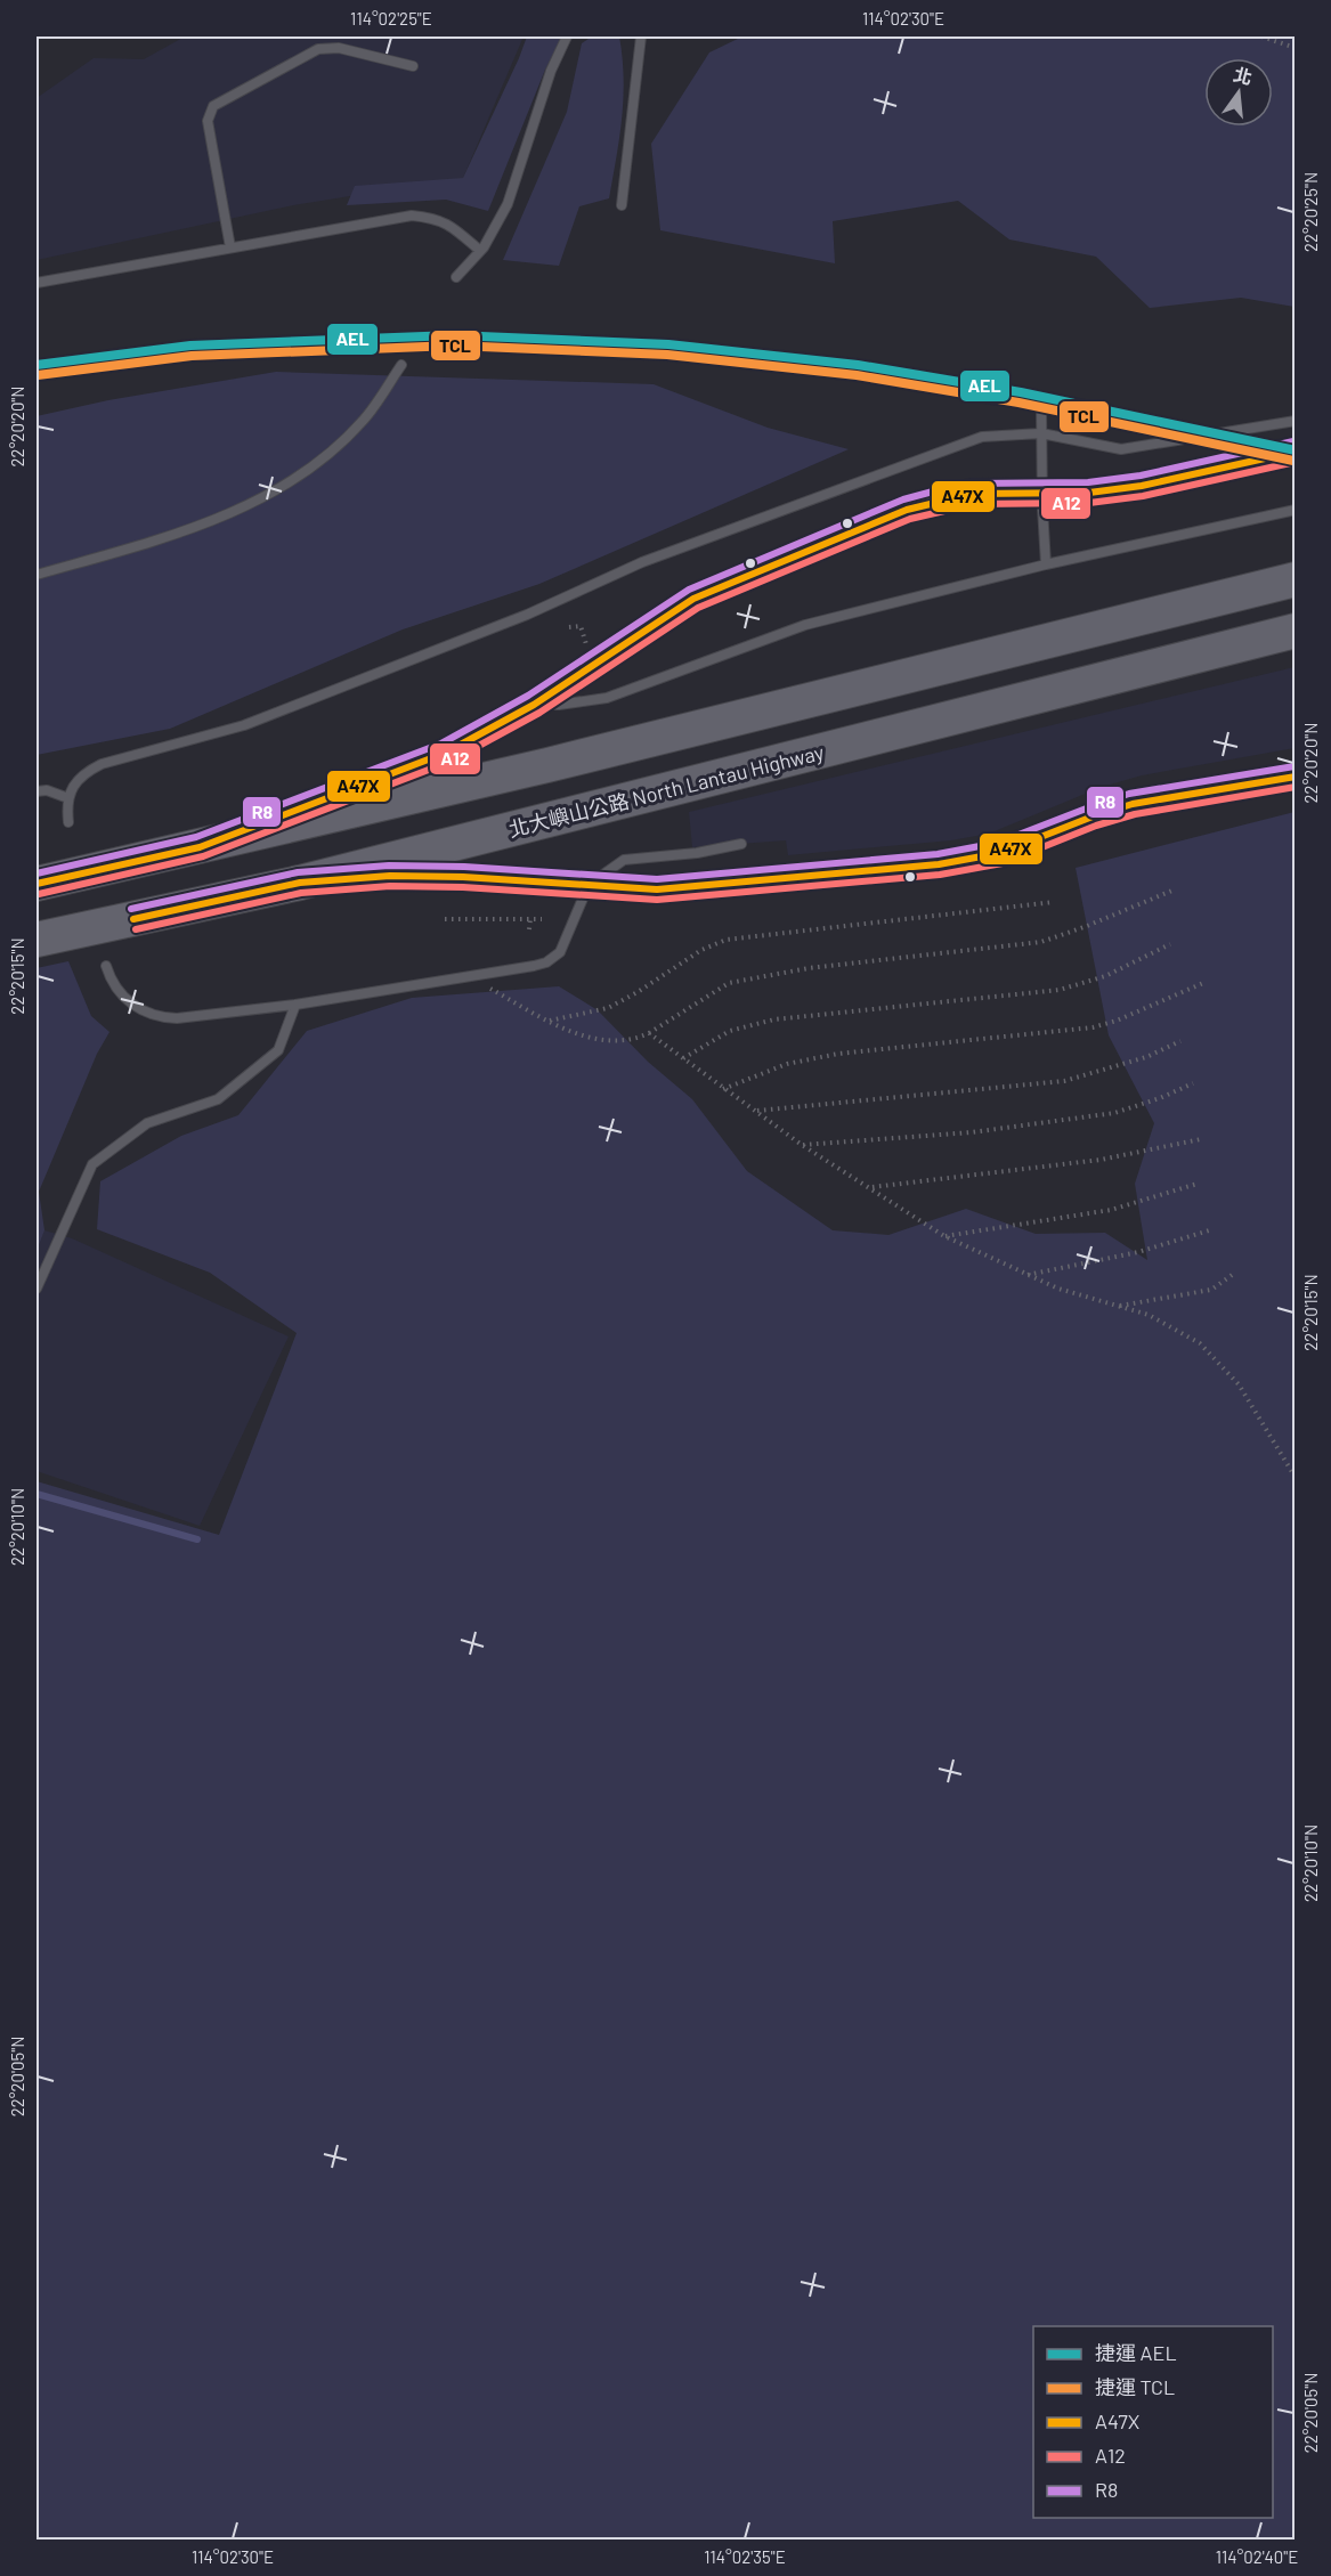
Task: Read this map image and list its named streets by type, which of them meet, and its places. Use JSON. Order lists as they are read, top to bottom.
{
  "streets": {
    "highway": ["北大嶼山公路 North Lantau Highway"]
  },
  "lines": [
    "metro line AEL",
    "metro line TCL",
    "transit line R8",
    "transit line A47X",
    "transit line A12"
  ],
  "legend": [
    "捷運 AEL",
    "捷運 TCL",
    "A47X",
    "A12",
    "R8"
  ],
  "north": "top",
  "coordinates": [
    "114°02'25\"E",
    "114°02'30\"E",
    "22°20'25\"N",
    "22°20'20\"N",
    "22°20'15\"N",
    "22°20'10\"N",
    "22°20'05\"N",
    "114°02'35\"E",
    "114°02'40\"E"
  ]
}
